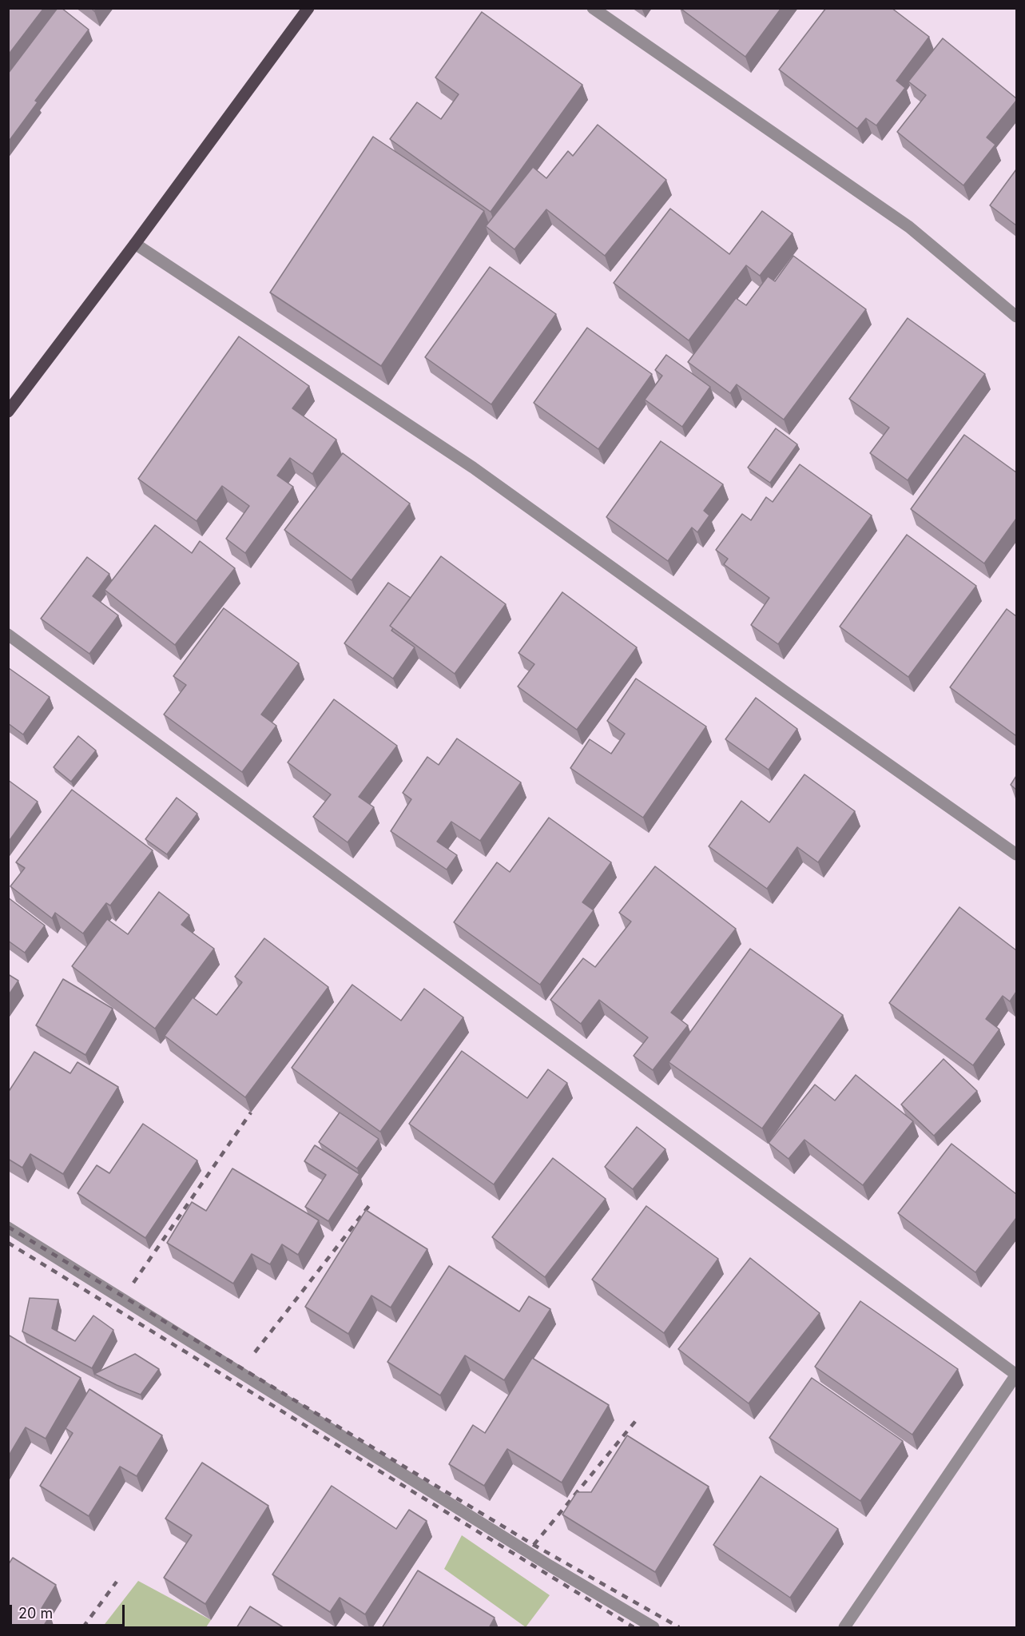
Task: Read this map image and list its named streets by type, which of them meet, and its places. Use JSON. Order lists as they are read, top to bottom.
{
  "scale_bar": "20 m"
}
